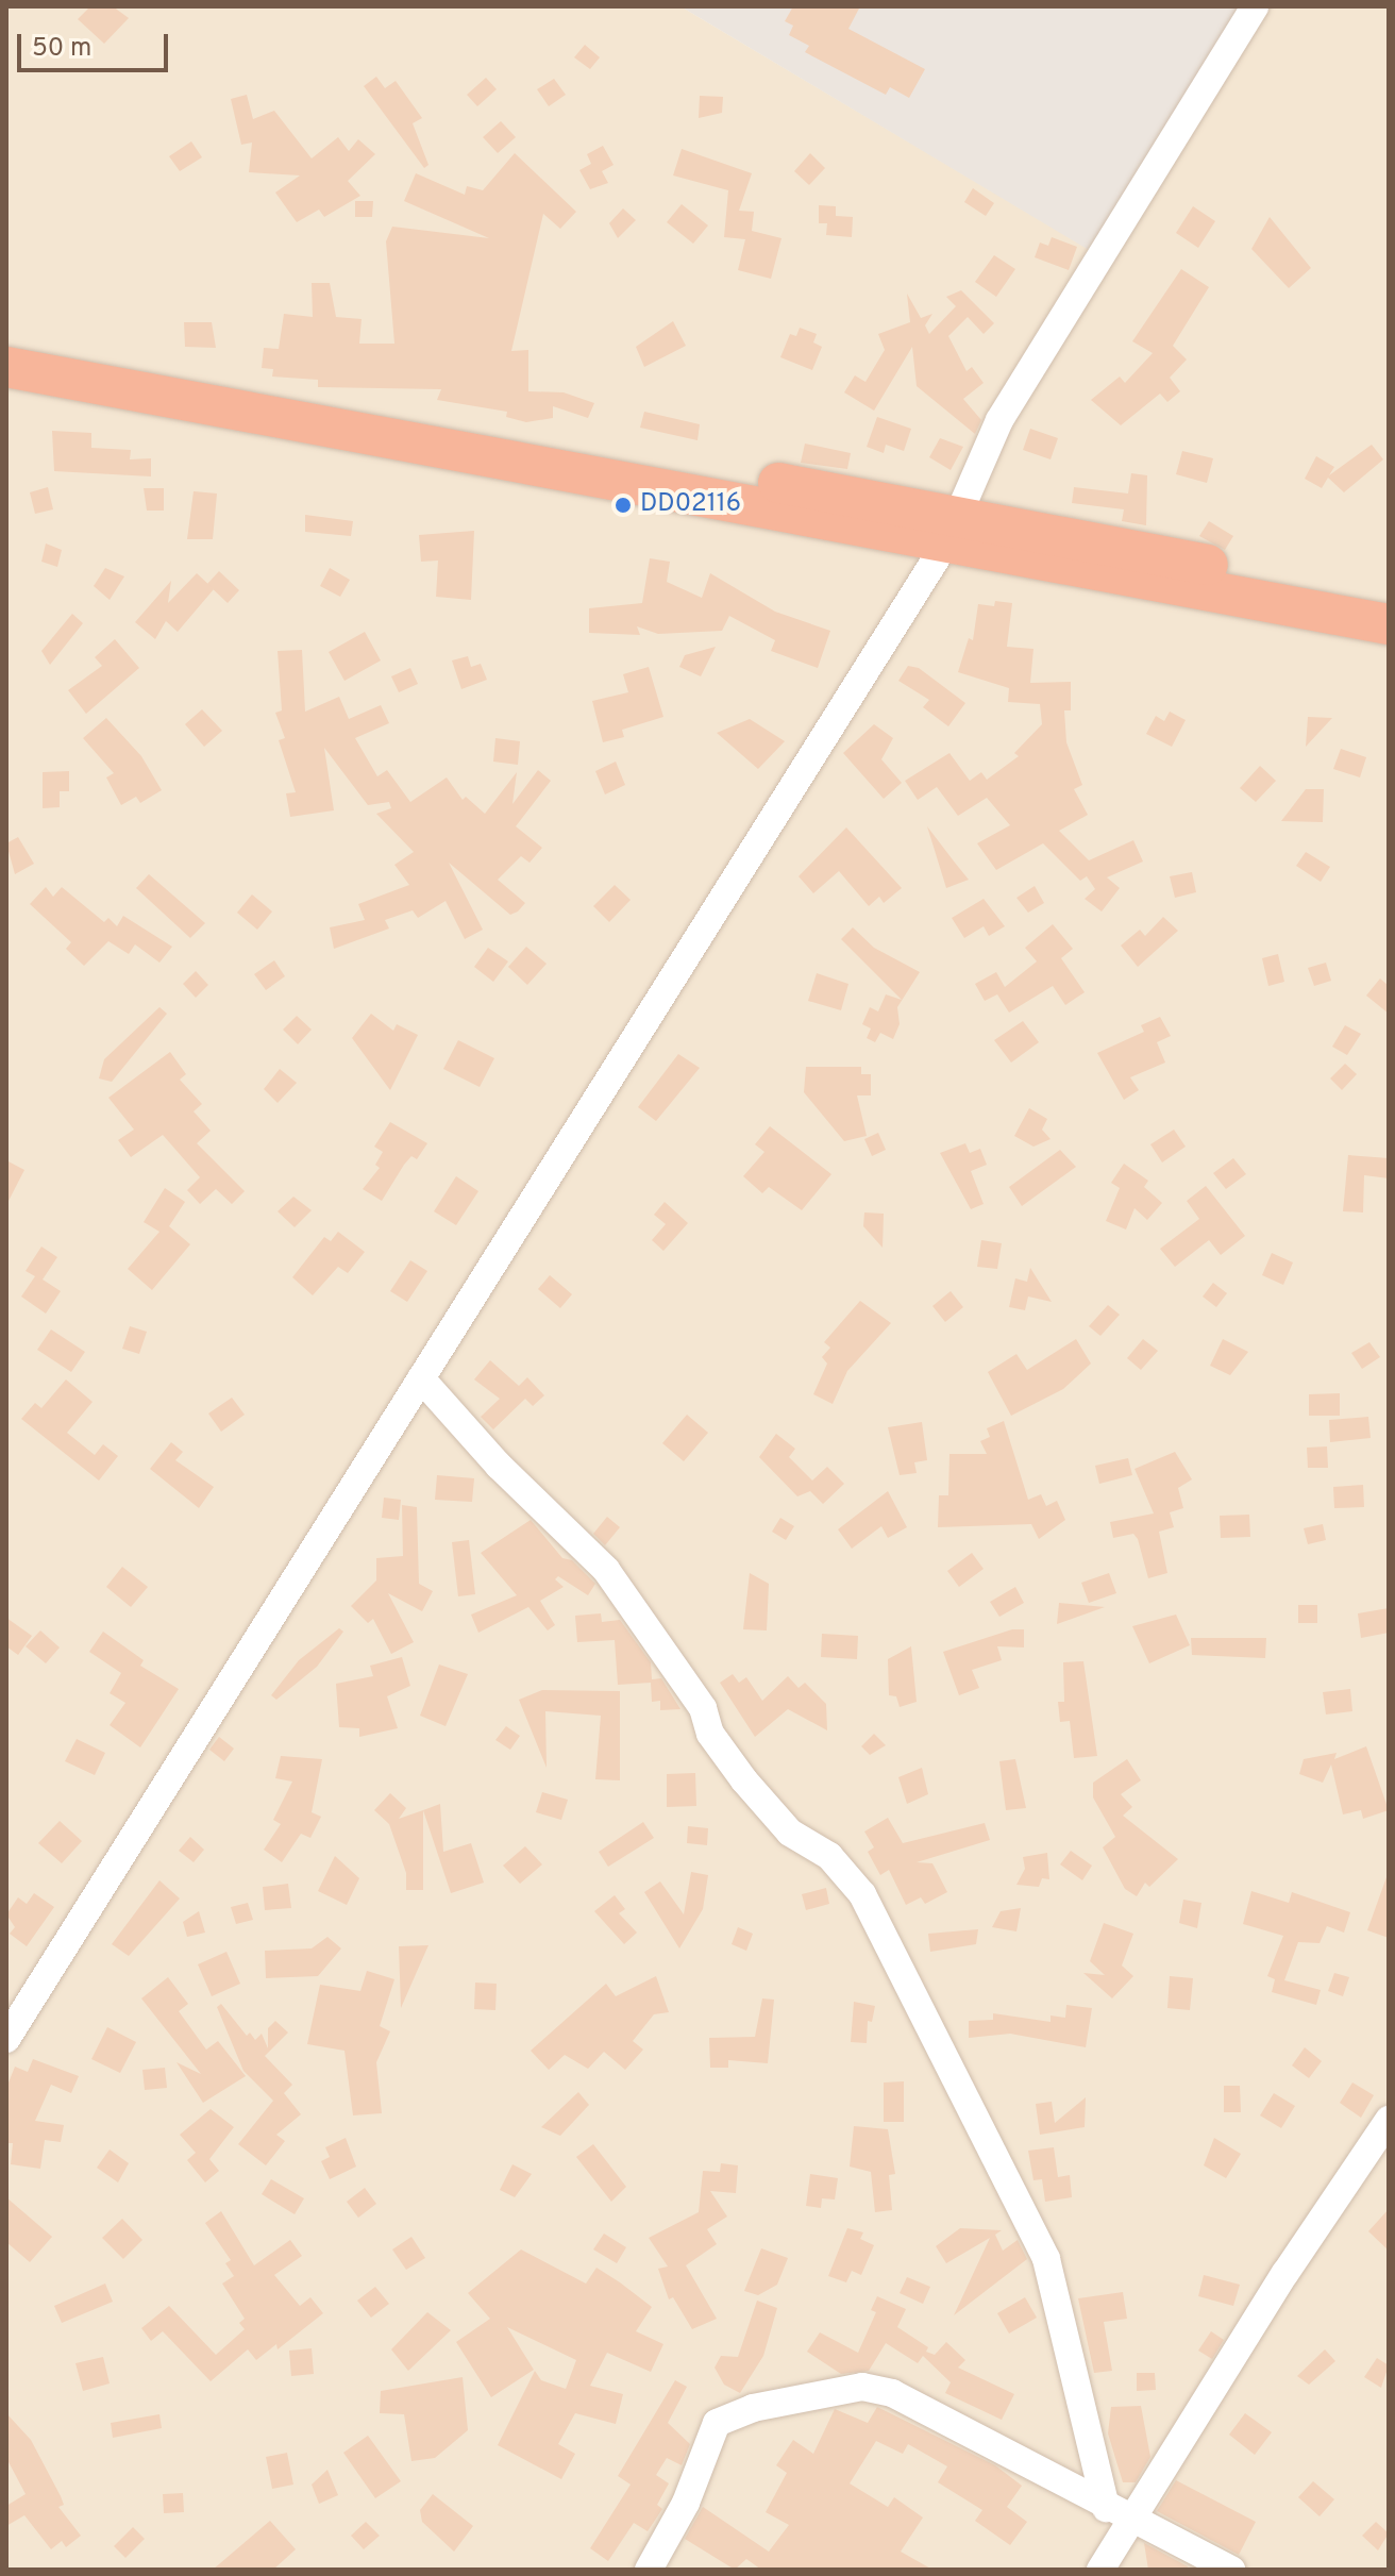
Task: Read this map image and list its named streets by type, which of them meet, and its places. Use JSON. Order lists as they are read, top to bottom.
{
  "places": ["DD02116"],
  "scale_bar": "50 m"
}
